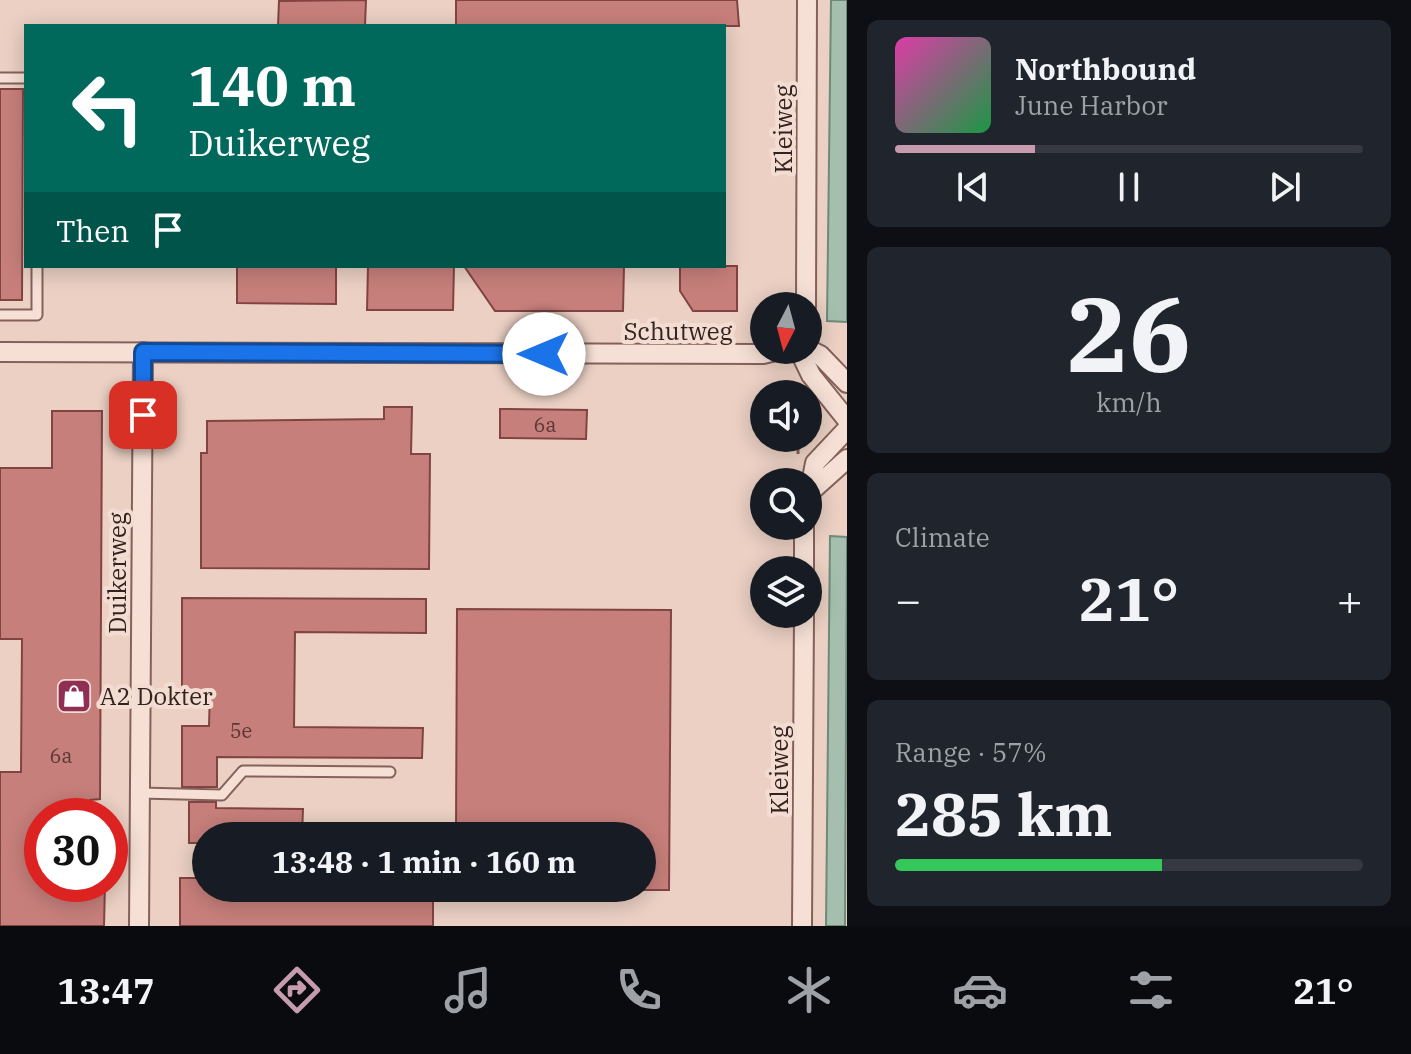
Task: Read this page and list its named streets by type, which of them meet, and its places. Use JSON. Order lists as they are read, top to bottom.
{
  "streets": {
    "street": ["Kleiweg", "Schutweg", "Duikerweg"]
  },
  "crossings": [
    ["Schutweg", "Duikerweg"]
  ],
  "places": {
    "shop": ["A2 Dokter"]
  },
  "house_numbers": ["6a", "5e", "6a"],
  "north": "bottom",
  "page": {
    "turn": ["140 m", "Duikerweg"],
    "song": ["Northbound", "June Harbor"],
    "then": "Then",
    "tile": [
      ["26", "km/h"],
      "Climate",
      ["Range · 57%", "285 km"]
    ],
    "heat": ["−", "21°", "+"],
    "limit": "30",
    "trip": "13:48 · 1 min · 160 m",
    "tabs": ["13:47", "21°"]
  }
}
